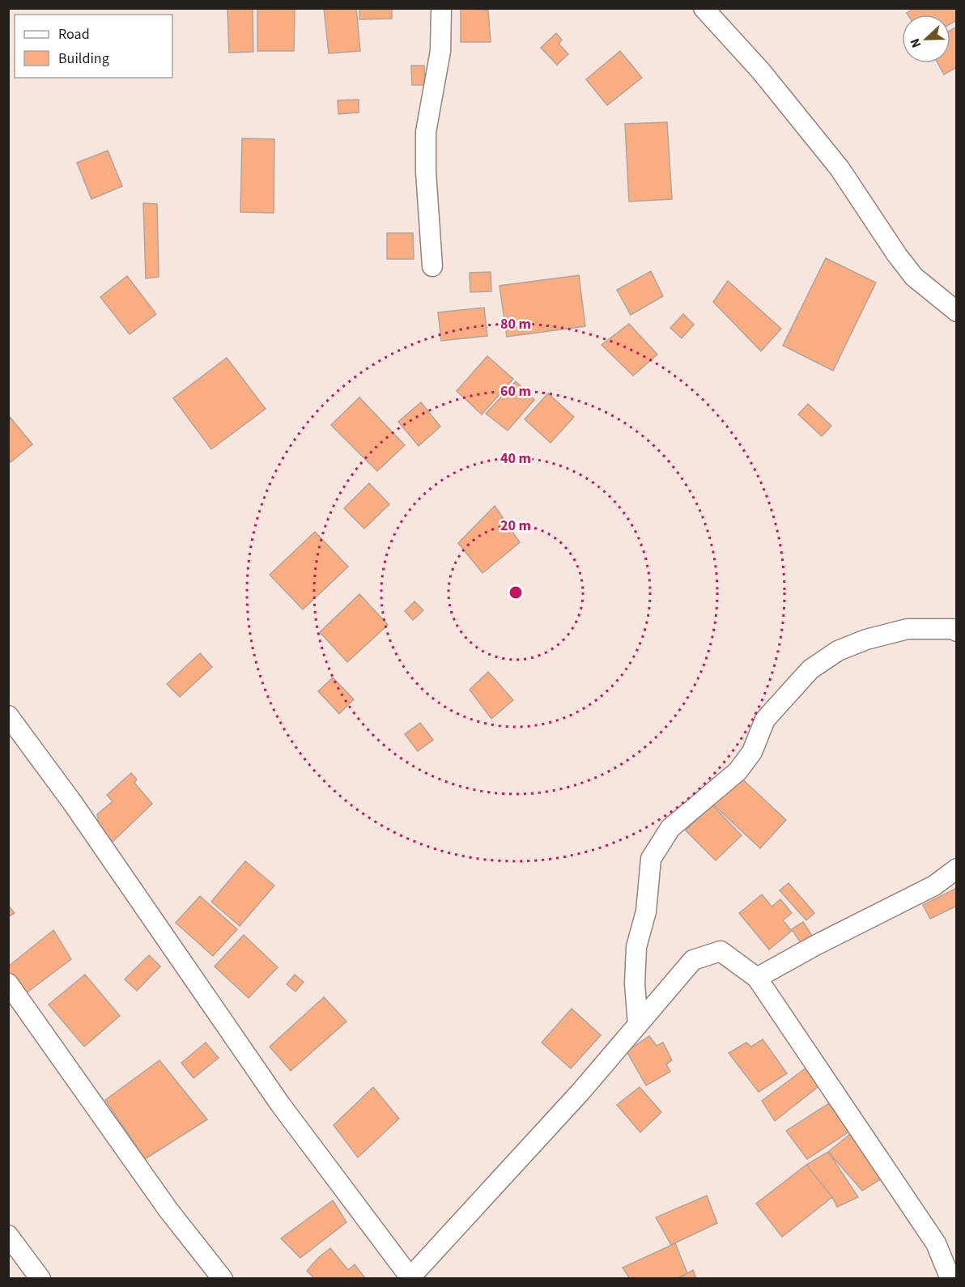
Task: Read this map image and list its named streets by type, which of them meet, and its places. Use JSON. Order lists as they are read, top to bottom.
{
  "legend": ["Road", "Building"],
  "north": "left",
  "rings": [
    "80 m",
    "60 m",
    "40 m",
    "20 m"
  ]
}
